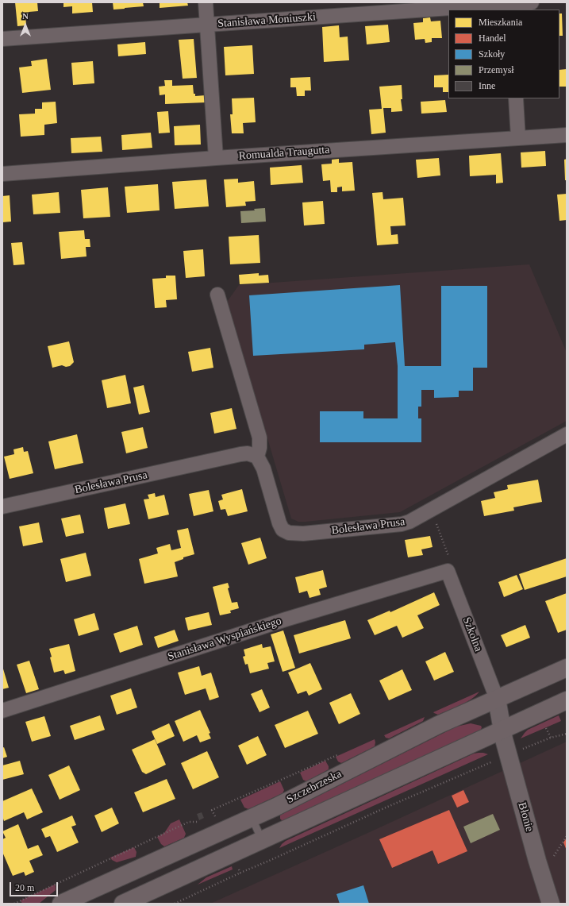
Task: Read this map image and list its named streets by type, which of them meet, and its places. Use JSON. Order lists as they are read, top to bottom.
{
  "streets": {
    "main road": ["Szczebrzeska"],
    "street": [
      "Stanisława Moniuszki",
      "Romualda Traugutta",
      "Bolesława Prusa",
      "Szkolna",
      "Stanisława Wyspiańskiego",
      "Błonie"
    ]
  },
  "crossings": [
    ["Szkolna", "Stanisława Wyspiańskiego"],
    ["Szkolna", "Szczebrzeska"],
    ["Szkolna", "Błonie"],
    ["Szczebrzeska", "Błonie"]
  ],
  "legend": [
    "Mieszkania",
    "Handel",
    "Szkoły",
    "Przemysł",
    "Inne"
  ],
  "scale_bar": "20 m",
  "north": "top"
}
